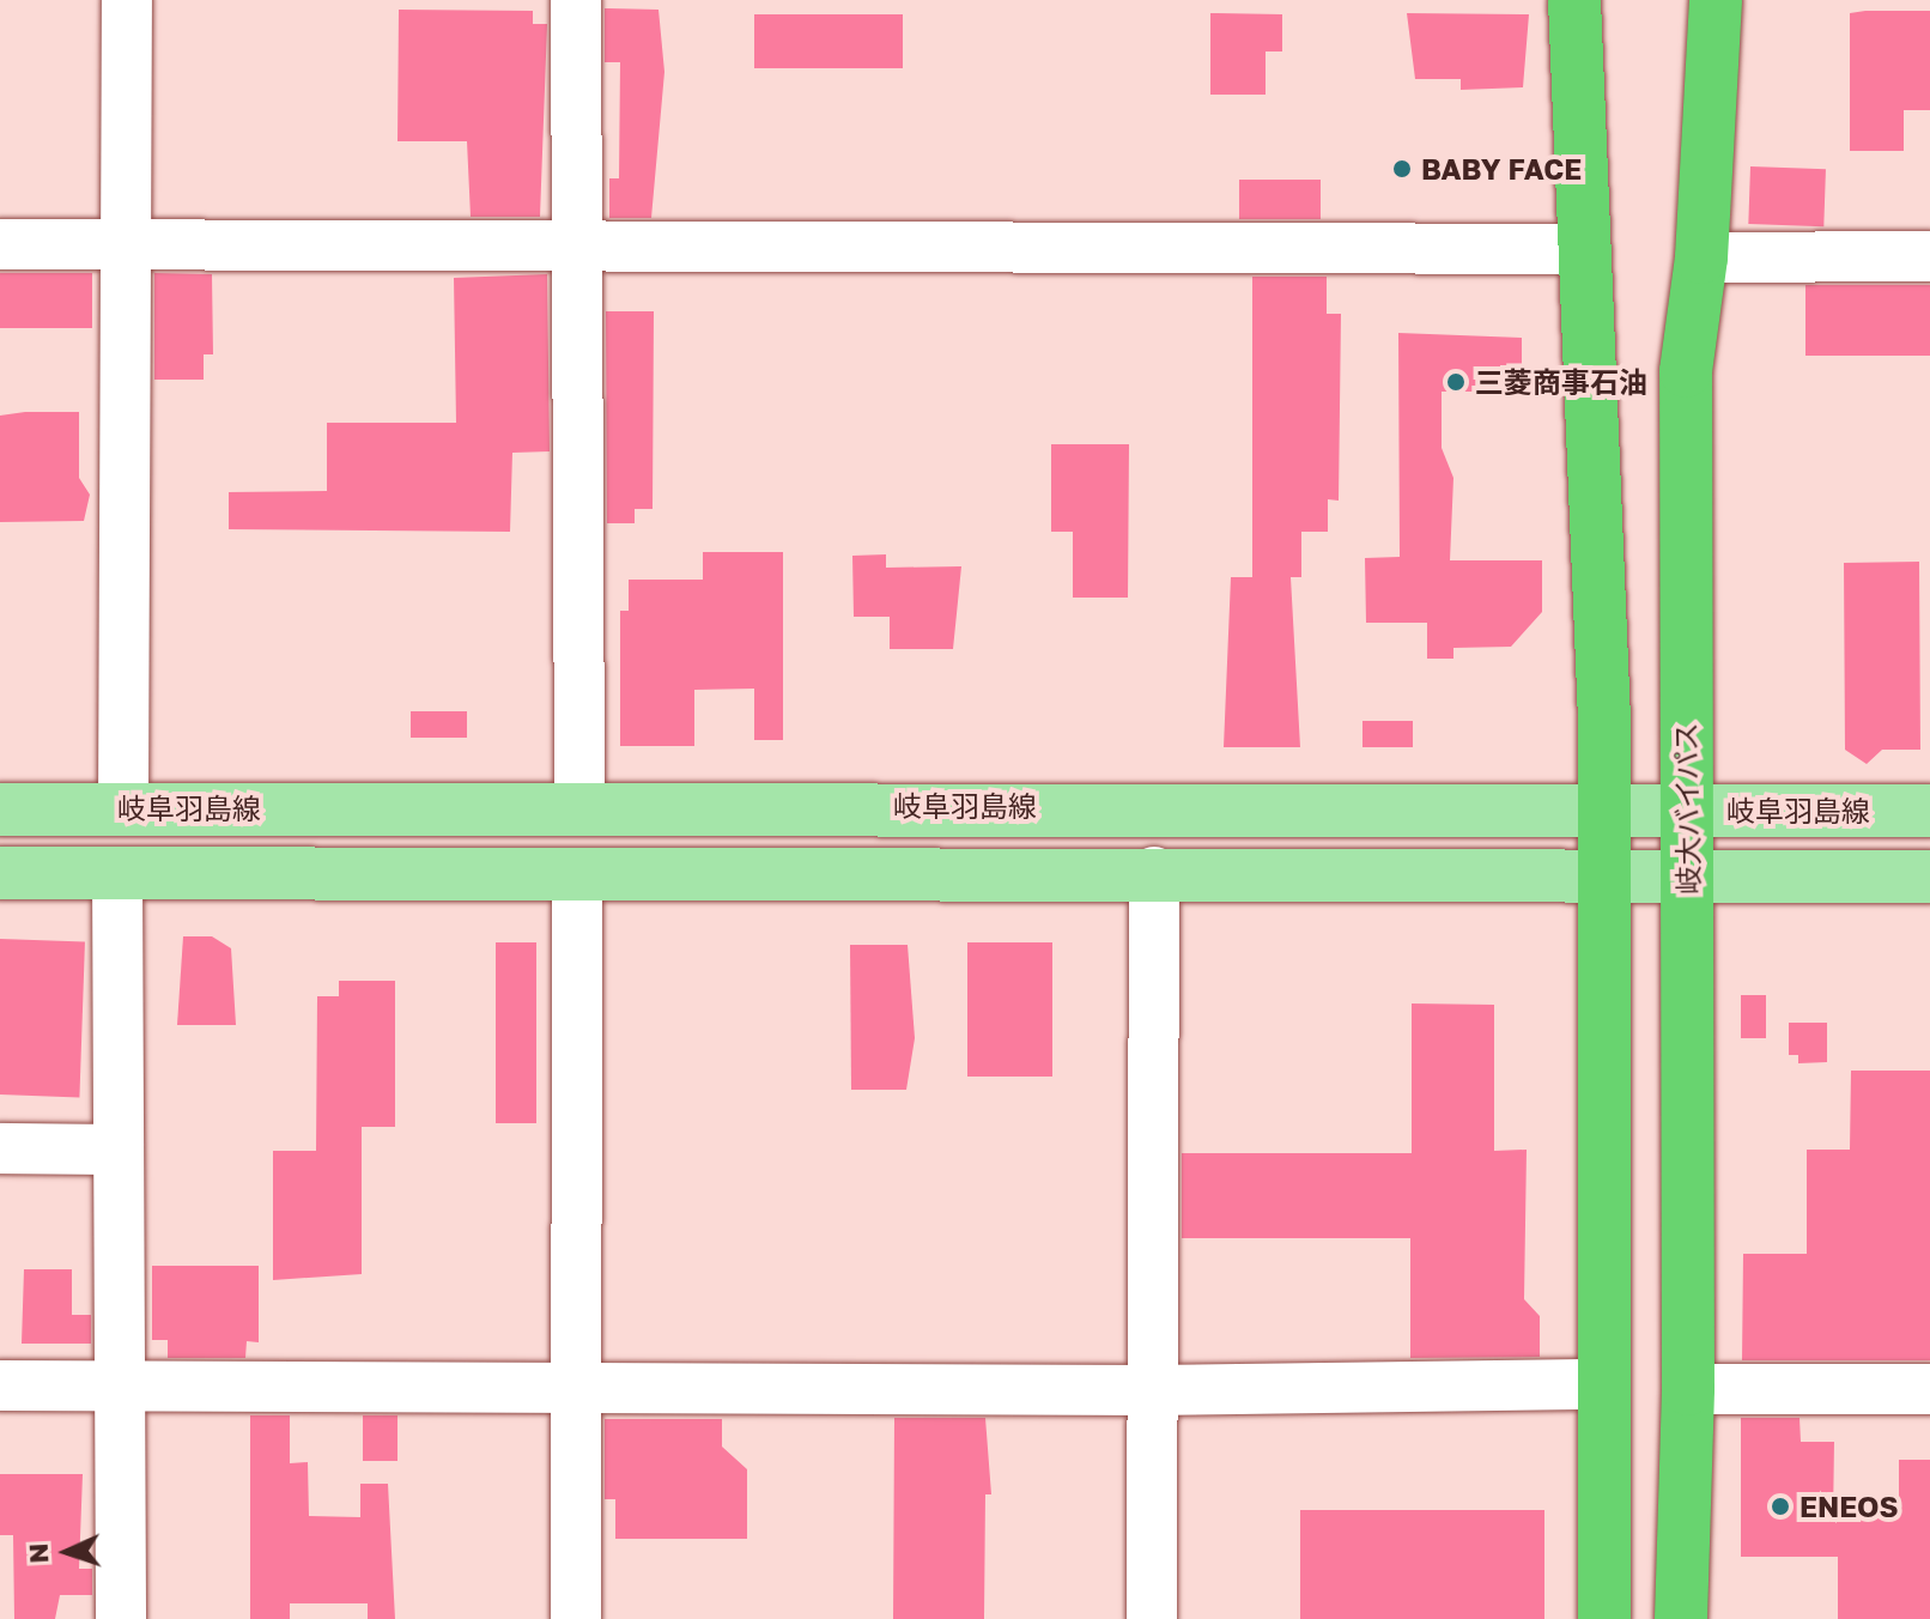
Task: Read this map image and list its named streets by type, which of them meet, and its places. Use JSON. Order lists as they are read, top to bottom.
{
  "streets": {
    "highway": ["岐大バイパス"],
    "main road": ["岐阜羽島線"]
  },
  "crossings": [
    ["岐阜羽島線", "岐大バイパス"]
  ],
  "places": ["BABY FACE", "三菱商事石油", "ENEOS"],
  "north": "left"
}
